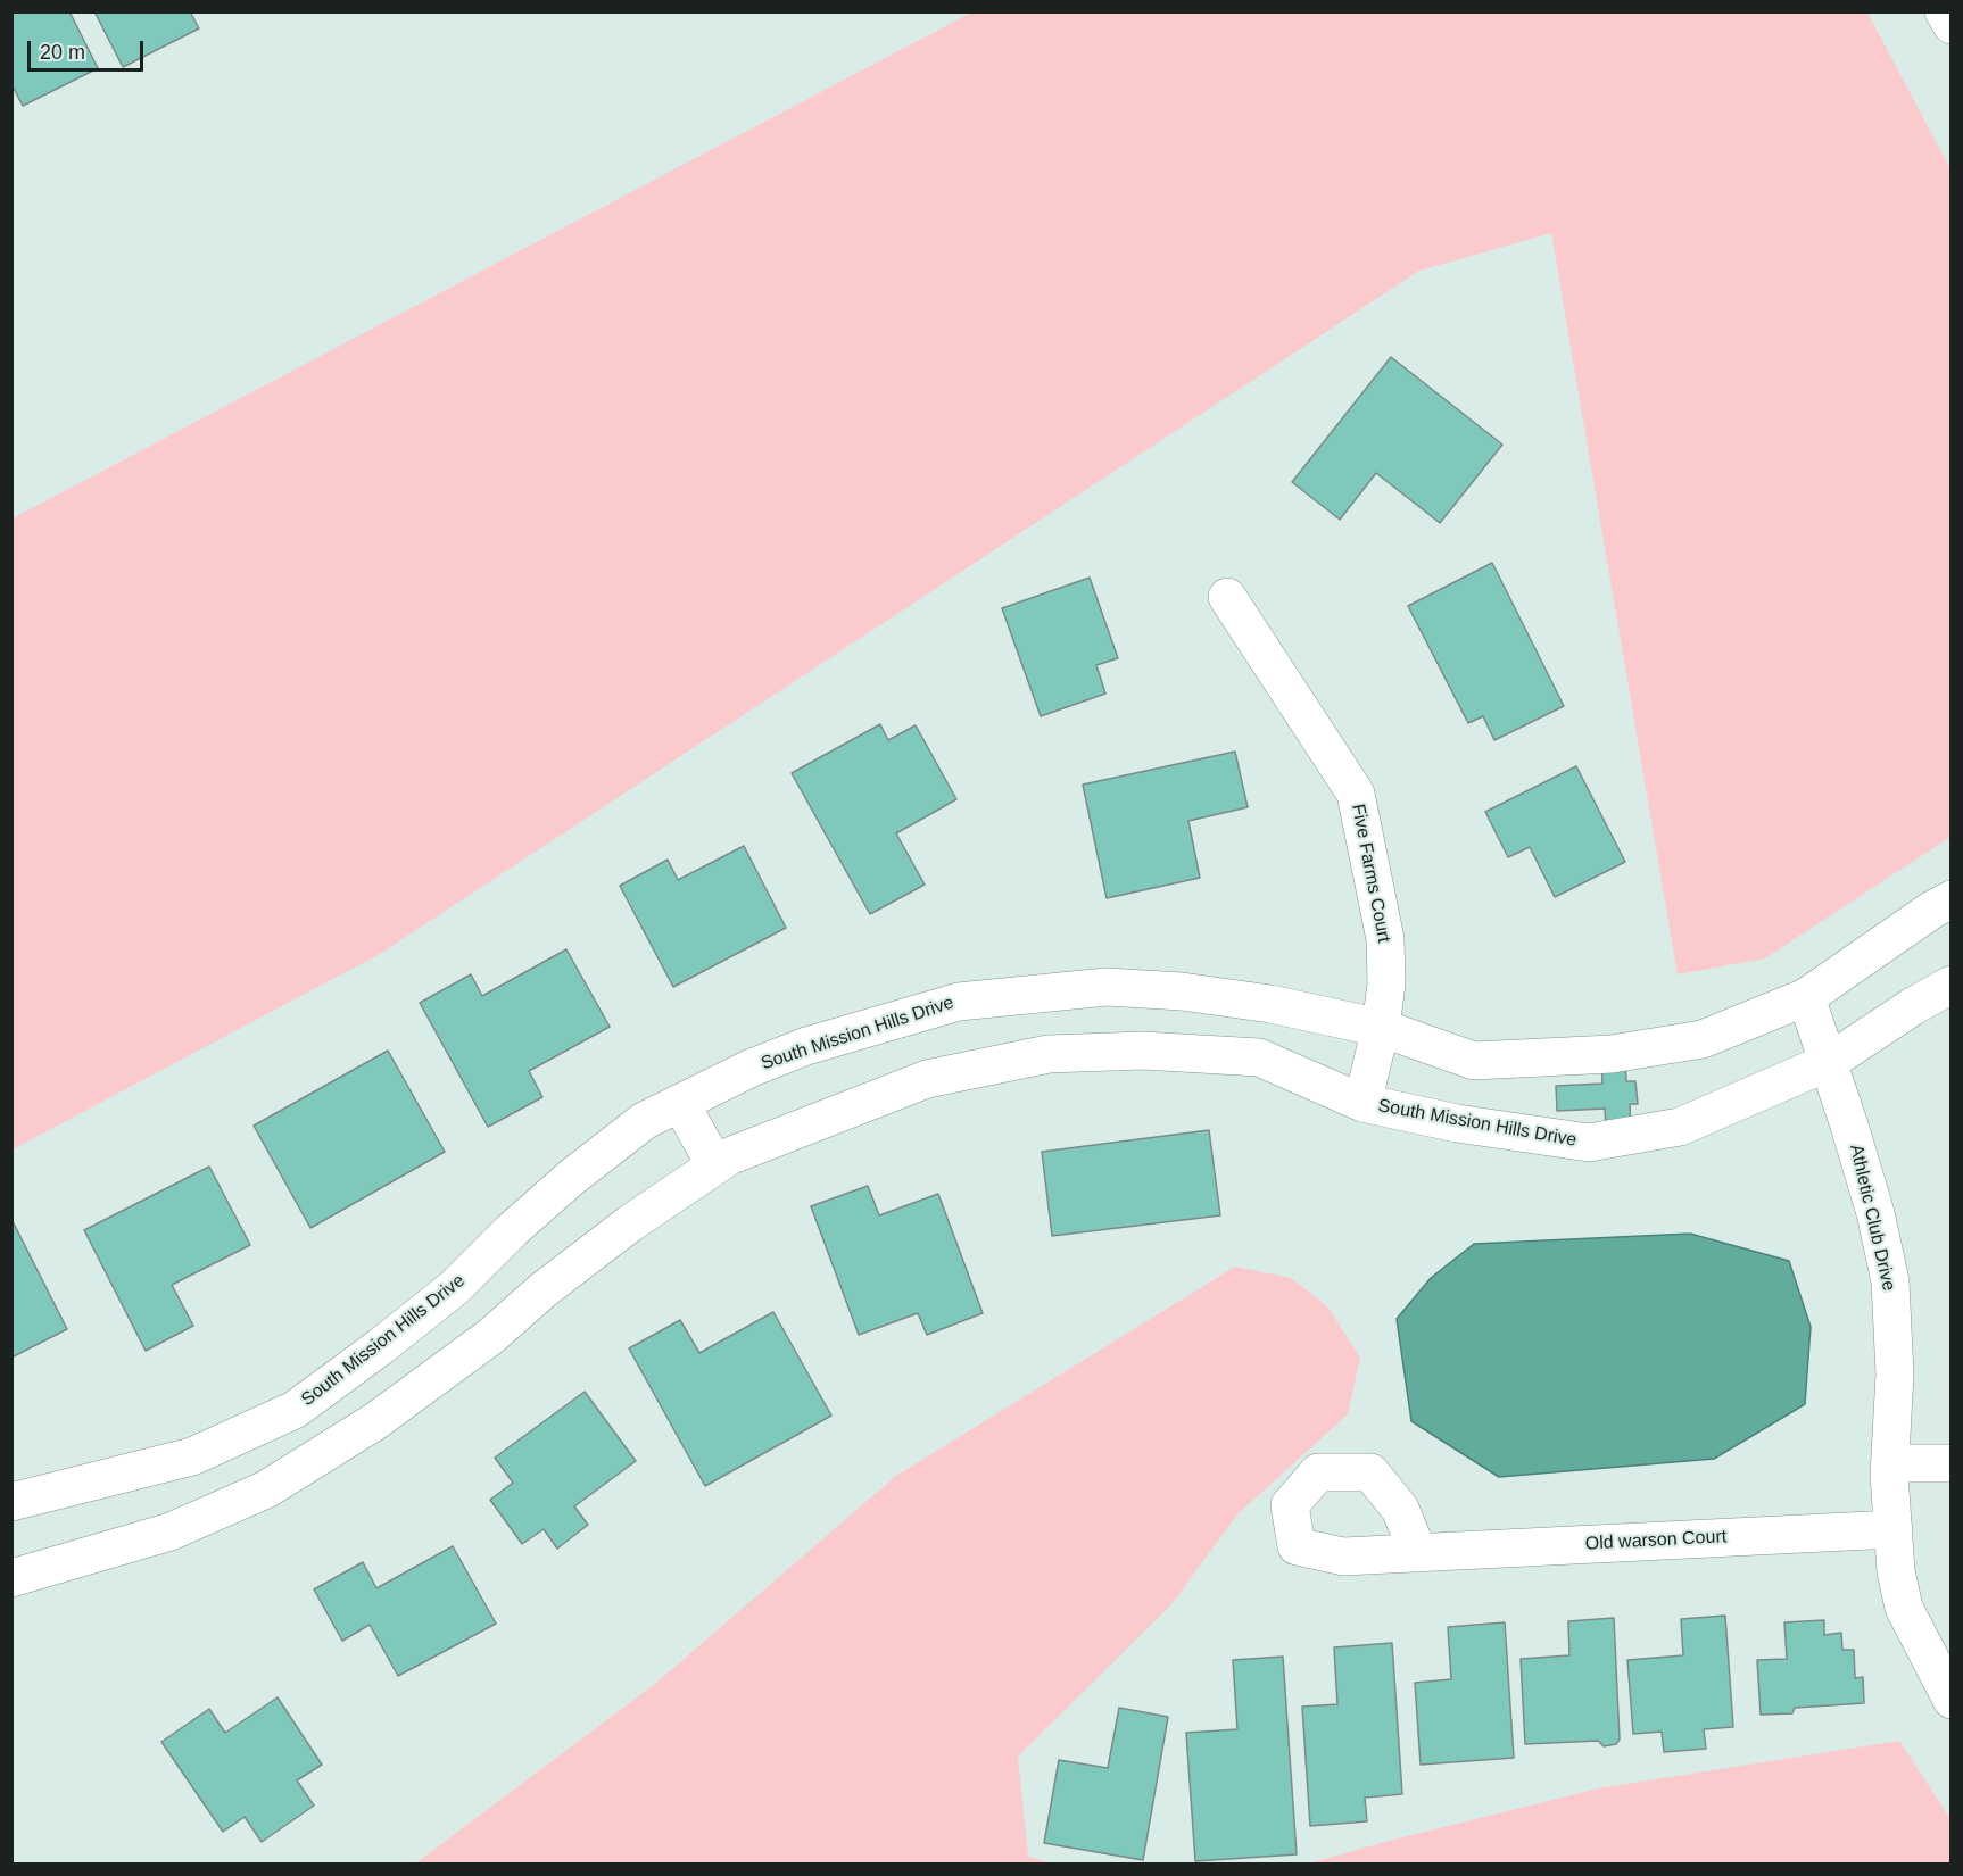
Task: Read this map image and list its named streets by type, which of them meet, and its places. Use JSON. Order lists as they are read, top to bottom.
{
  "streets": {
    "street": [
      "Five Farms Court",
      "South Mission Hills Drive",
      "Athletic Club Drive",
      "Old warson Court"
    ]
  },
  "crossings": [
    ["Five Farms Court", "South Mission Hills Drive"],
    ["South Mission Hills Drive", "Athletic Club Drive"],
    ["Athletic Club Drive", "Old warson Court"]
  ],
  "scale_bar": "20 m"
}
